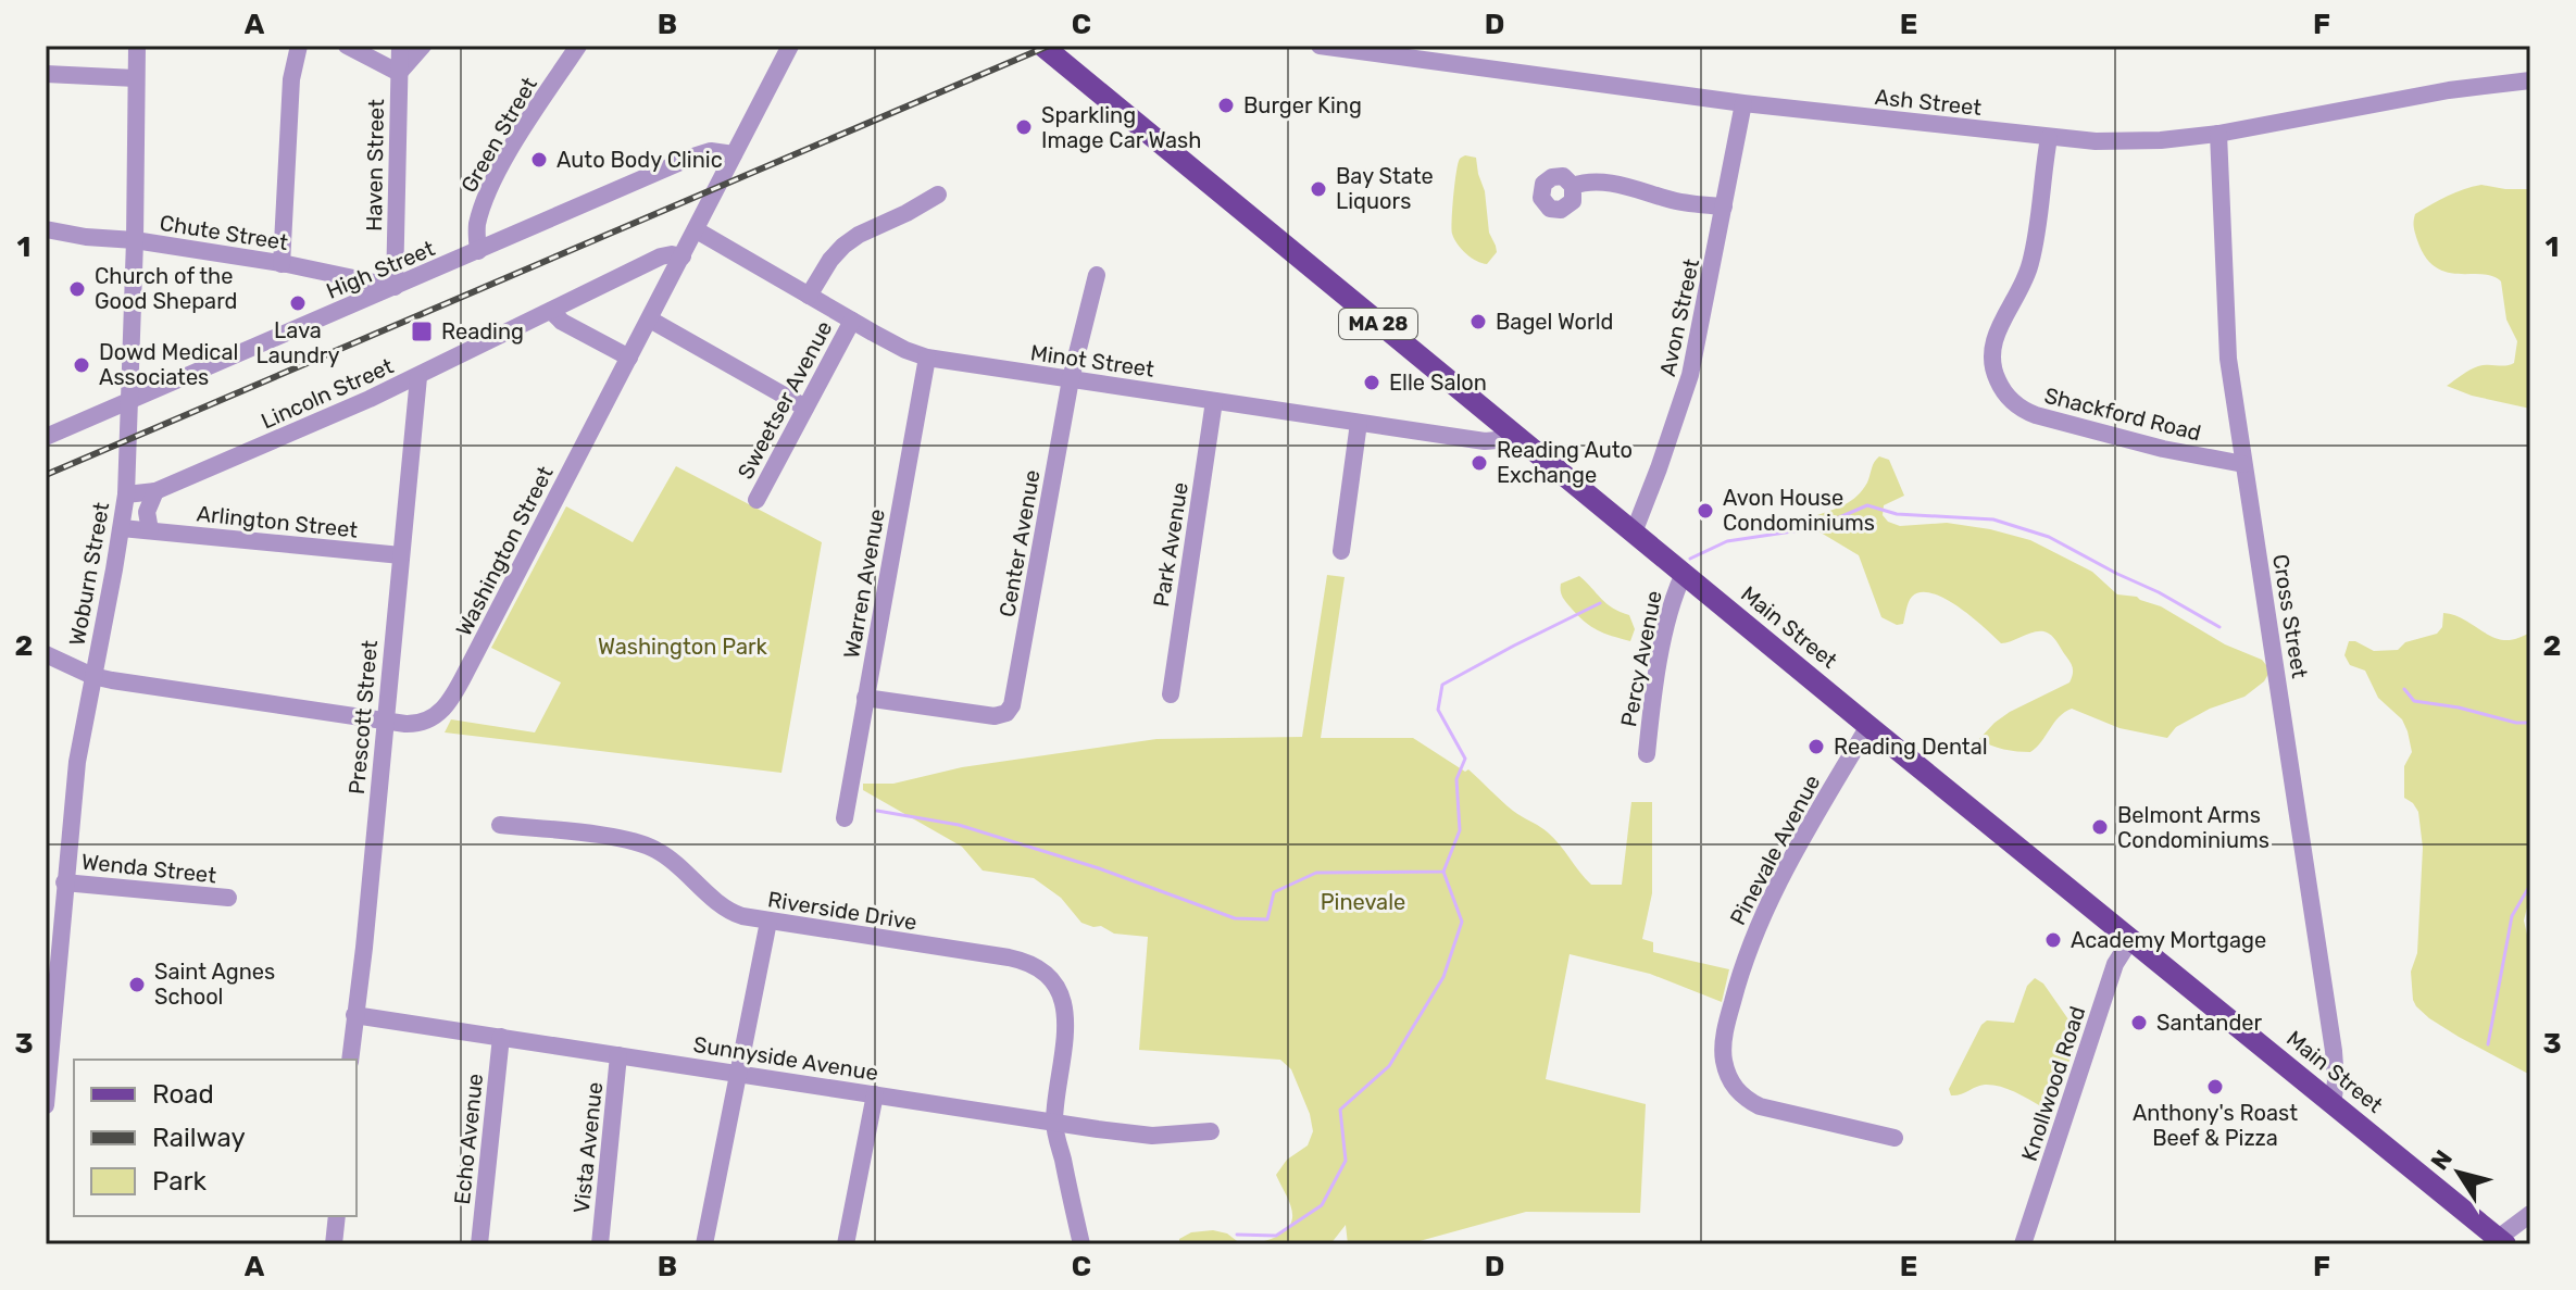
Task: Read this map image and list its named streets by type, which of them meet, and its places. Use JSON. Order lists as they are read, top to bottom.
{
  "streets": {
    "main road": ["MA 28", "Main Street"],
    "street": [
      "Ash Street",
      "Green Street",
      "Haven Street",
      "Chute Street",
      "High Street",
      "Avon Street",
      "Minot Street",
      "Lincoln Street",
      "Sweetser Avenue",
      "Shackford Road",
      "Arlington Street",
      "Center Avenue",
      "Park Avenue",
      "Washington Street",
      "Woburn Street",
      "Warren Avenue",
      "Cross Street",
      "Percy Avenue",
      "Prescott Street",
      "Pinevale Avenue",
      "Wenda Street",
      "Riverside Drive",
      "Sunnyside Avenue",
      "Knollwood Road",
      "Echo Avenue",
      "Vista Avenue"
    ]
  },
  "crossings": [
    ["Ash Street", "Avon Street"],
    ["Ash Street", "Shackford Road"],
    ["Ash Street", "Cross Street"],
    ["Green Street", "High Street"],
    ["Haven Street", "Chute Street"],
    ["Haven Street", "High Street"],
    ["Chute Street", "High Street"],
    ["Chute Street", "Woburn Street"],
    ["High Street", "Washington Street"],
    ["High Street", "Woburn Street"],
    ["Avon Street", "Main Street"],
    ["Minot Street", "Sweetser Avenue"],
    ["Minot Street", "Center Avenue"],
    ["Minot Street", "Park Avenue"],
    ["Minot Street", "Washington Street"],
    ["Minot Street", "Warren Avenue"],
    ["Minot Street", "Main Street"],
    ["Lincoln Street", "Washington Street"],
    ["Lincoln Street", "Woburn Street"],
    ["Lincoln Street", "Prescott Street"],
    ["Shackford Road", "Cross Street"],
    ["Arlington Street", "Woburn Street"],
    ["Arlington Street", "Prescott Street"],
    ["Center Avenue", "Warren Avenue"],
    ["Washington Street", "Woburn Street"],
    ["Washington Street", "Prescott Street"],
    ["Woburn Street", "Wenda Street"],
    ["Cross Street", "Main Street"],
    ["Main Street", "Percy Avenue"],
    ["Main Street", "Pinevale Avenue"],
    ["Main Street", "Knollwood Road"],
    ["Prescott Street", "Sunnyside Avenue"],
    ["Riverside Drive", "Sunnyside Avenue"],
    ["Sunnyside Avenue", "Echo Avenue"],
    ["Sunnyside Avenue", "Vista Avenue"]
  ],
  "parks": ["Washington Park", "Pinevale"],
  "places": {
    "other": [
      "Burger King",
      "Sparkling Image Car Wash",
      "Auto Body Clinic",
      "Bay State Liquors",
      "Church of the Good Shepard",
      "Lava Laundry",
      "Bagel World",
      "Dowd Medical Associates",
      "Elle Salon",
      "Reading Auto Exchange",
      "Avon House Condominiums",
      "Reading Dental",
      "Belmont Arms Condominiums",
      "Academy Mortgage",
      "Saint Agnes School",
      "Santander",
      "Anthony's Roast Beef & Pizza"
    ],
    "transit": ["Reading"]
  },
  "legend": ["Road", "Railway", "Park"],
  "north": "top left",
  "grid": {
    "columns": [
      "A",
      "B",
      "C",
      "D",
      "E",
      "F"
    ],
    "rows": ["1", "2", "3"]
  }
}
